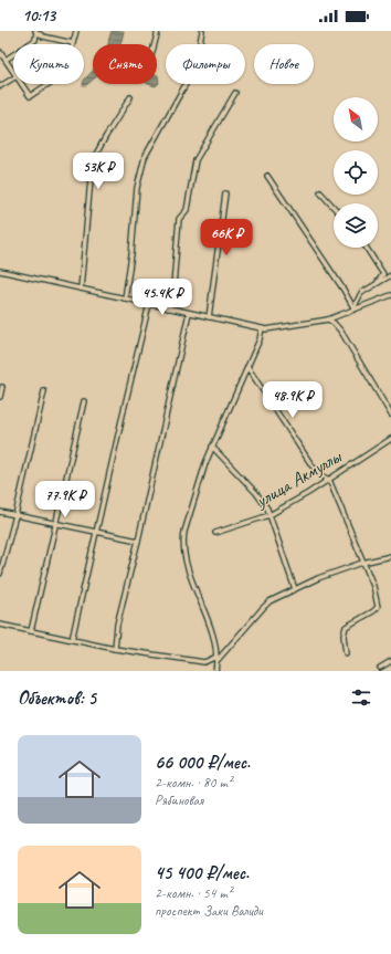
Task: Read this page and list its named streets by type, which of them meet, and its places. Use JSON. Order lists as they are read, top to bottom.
{
  "streets": {
    "street": ["улица Акмуллы"]
  },
  "north": "top left",
  "page": {
    "status": "10:13",
    "chip": [
      "Купить",
      "Снять",
      "Фильтры",
      "Новое"
    ],
    "price": [
      "53K ₽",
      "66K ₽",
      "45.4K ₽",
      "48.9K ₽",
      "77.9K ₽"
    ],
    "heading": "Объектов: 5",
    "list": [
      {
        "name": "66 000 ₽/мес.",
        "note": "2-комн. · 80 m² · Рябиновая"
      },
      {
        "name": "45 400 ₽/мес.",
        "note": "2-комн. · 54 m² · проспект Заки Валиди"
      }
    ]
  }
}
